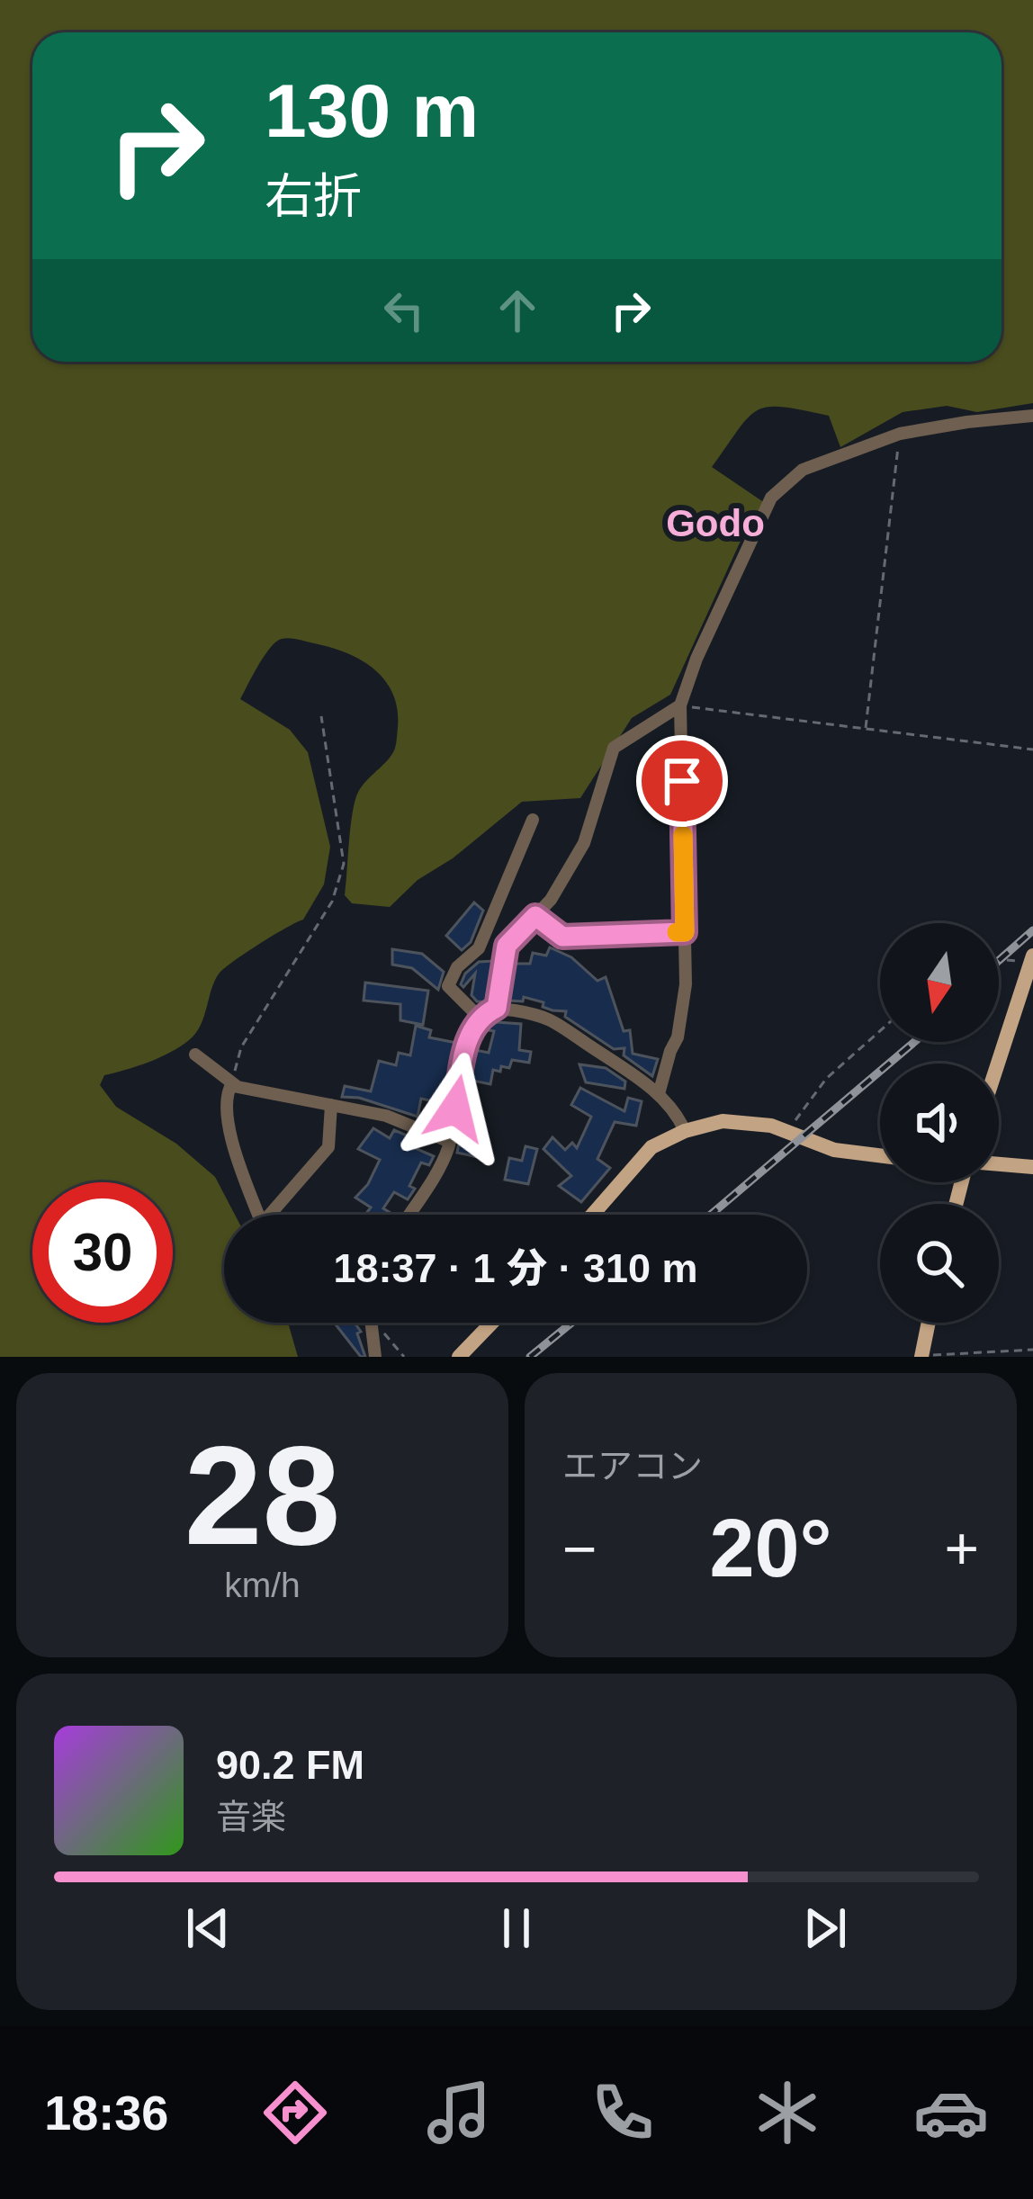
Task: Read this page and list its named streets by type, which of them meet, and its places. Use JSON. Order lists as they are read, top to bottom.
{
  "districts": ["Godo"],
  "north": "bottom",
  "page": {
    "turn": ["130 m", "右折"],
    "limit": "30",
    "trip": "18:37 · 1 分 · 310 m",
    "tile": [
      ["28", "km/h"],
      "エアコン"
    ],
    "heat": ["−", "20°", "+"],
    "song": ["90.2 FM", "音楽"],
    "tabs": "18:36"
  }
}
